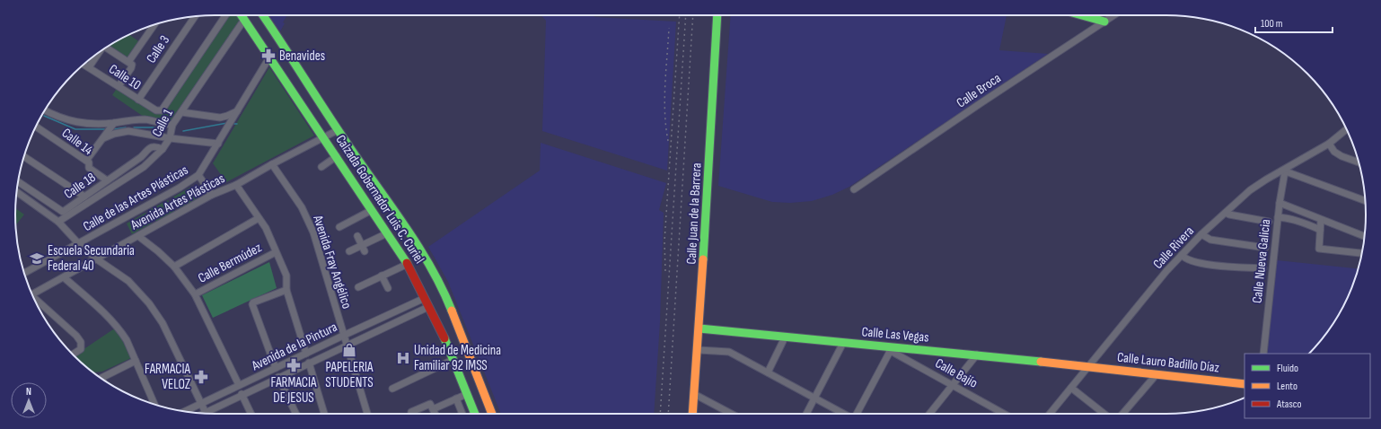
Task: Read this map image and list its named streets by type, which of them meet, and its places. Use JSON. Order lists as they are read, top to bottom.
{
  "streets": {
    "main road": [
      "Calzada Gobernador Luis C. Curiel",
      "Calle Juan de la Barrera",
      "Calle Las Vegas",
      "Calle Lauro Badillo Díaz"
    ],
    "street": [
      "Calle 3",
      "Calle 10",
      "Calle Broca",
      "Calle 1",
      "Calle 14",
      "Calle 18",
      "Calle de las Artes Plásticas",
      "Avenida Artes Plásticas",
      "Calle Rivera",
      "Calle Nueva Galicia",
      "Avenida Fray Angélico",
      "Calle Bermúdez",
      "Avenida de la Pintura",
      "Calle Bajío"
    ]
  },
  "crossings": [
    ["Calle 3", "Calle 10"],
    ["Calle 10", "Calle 1"],
    ["Calle 1", "Calle 18"],
    ["Calle 1", "Calzada Gobernador Luis C. Curiel"],
    ["Calle 14", "Calle 18"],
    ["Calle de las Artes Plásticas", "Calzada Gobernador Luis C. Curiel"],
    ["Calzada Gobernador Luis C. Curiel", "Avenida Artes Plásticas"],
    ["Calzada Gobernador Luis C. Curiel", "Avenida de la Pintura"],
    ["Avenida Artes Plásticas", "Avenida Fray Angélico"],
    ["Calle Juan de la Barrera", "Calle Las Vegas"],
    ["Calle Rivera", "Calle Nueva Galicia"],
    ["Calle Rivera", "Calle Las Vegas"],
    ["Calle Rivera", "Calle Lauro Badillo Díaz"],
    ["Avenida Fray Angélico", "Avenida de la Pintura"],
    ["Calle Las Vegas", "Calle Lauro Badillo Díaz"],
    ["Calle Las Vegas", "Calle Bajío"]
  ],
  "places": {
    "pharmacy": ["Benavides", "FARMACIA DE JESUS", "FARMACIA VELOZ"],
    "school or university": ["Escuela Secundaria Federal 40"],
    "shop": ["PAPELERIA STUDENTS"],
    "hospital": ["Unidad de Medicina Familiar 92 IMSS"]
  },
  "legend": ["Fluido", "Lento", "Atasco"],
  "scale_bar": "100 m",
  "north": "top"
}
